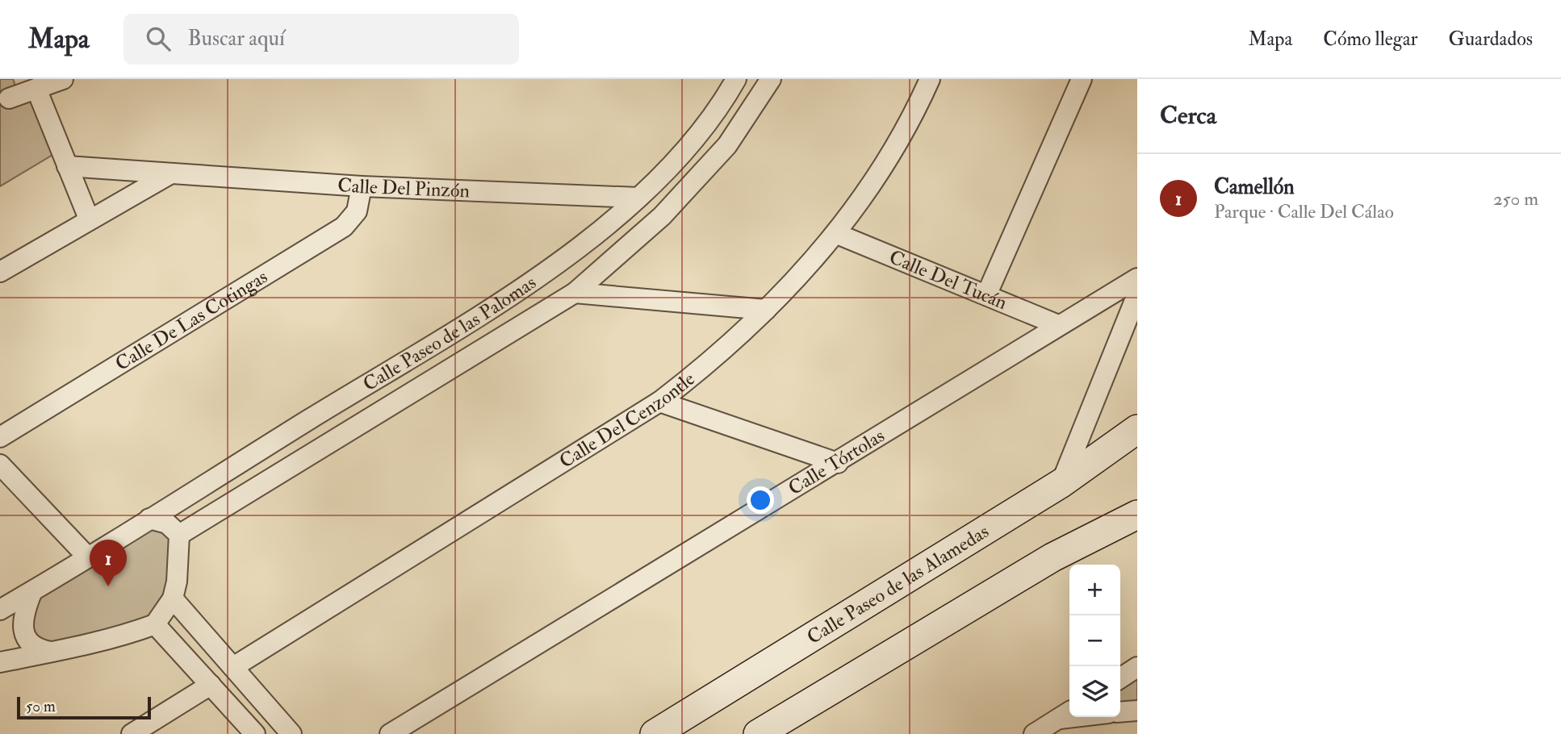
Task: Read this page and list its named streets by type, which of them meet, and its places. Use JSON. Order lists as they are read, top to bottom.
{
  "streets": {
    "street": [
      "Calle Del Pinzón",
      "Calle Del Tucán",
      "Calle De Las Cotingas",
      "Calle Paseo de las Palomas",
      "Calle Del Cenzontle",
      "Calle Tórtolas",
      "Calle Paseo de las Alamedas"
    ]
  },
  "crossings": [
    ["Calle Del Pinzón", "Calle De Las Cotingas"],
    ["Calle Del Pinzón", "Calle Paseo de las Palomas"],
    ["Calle Del Tucán", "Calle Del Cenzontle"],
    ["Calle Del Tucán", "Calle Tórtolas"]
  ],
  "scale_bar": "50 m",
  "page": {
    "header": "Mapa",
    "search": "Buscar aquí",
    "nav": ["Mapa", "Cómo llegar", "Guardados"],
    "heading": "Cerca",
    "list": [
      {
        "mark": "1",
        "name": "Camellón",
        "note": "Parque · Calle Del Cálao",
        "value": "250 m"
      }
    ],
    "pins": "1",
    "map_buttons": ["+", "−"],
    "scale": "50 m"
  }
}
